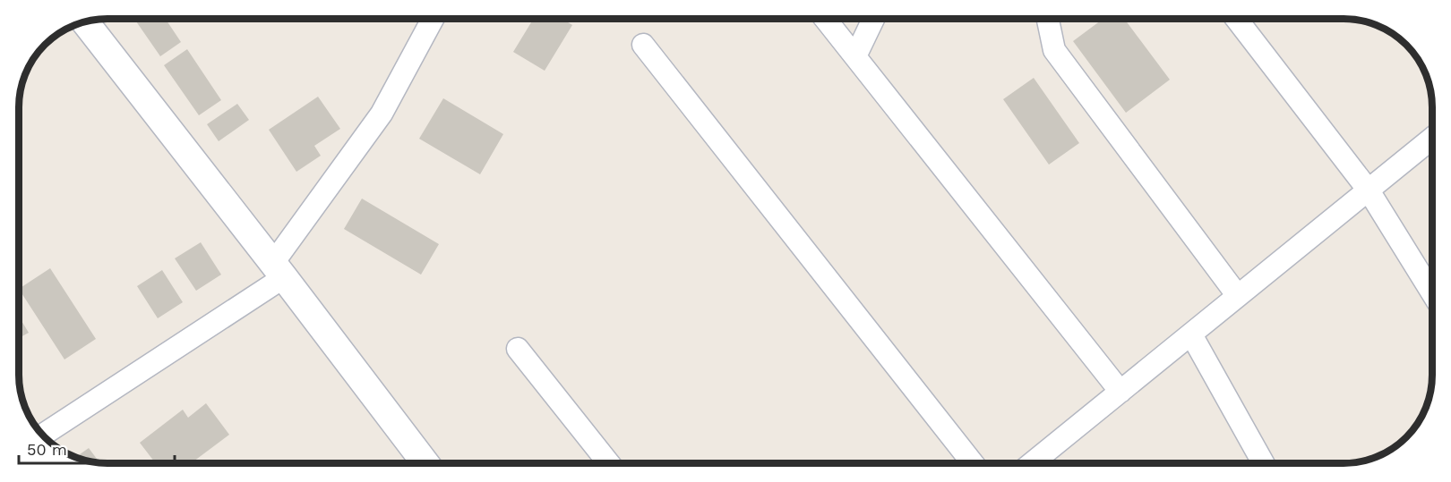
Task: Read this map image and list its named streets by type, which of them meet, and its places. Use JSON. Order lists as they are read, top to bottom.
{
  "scale_bar": "50 m"
}
